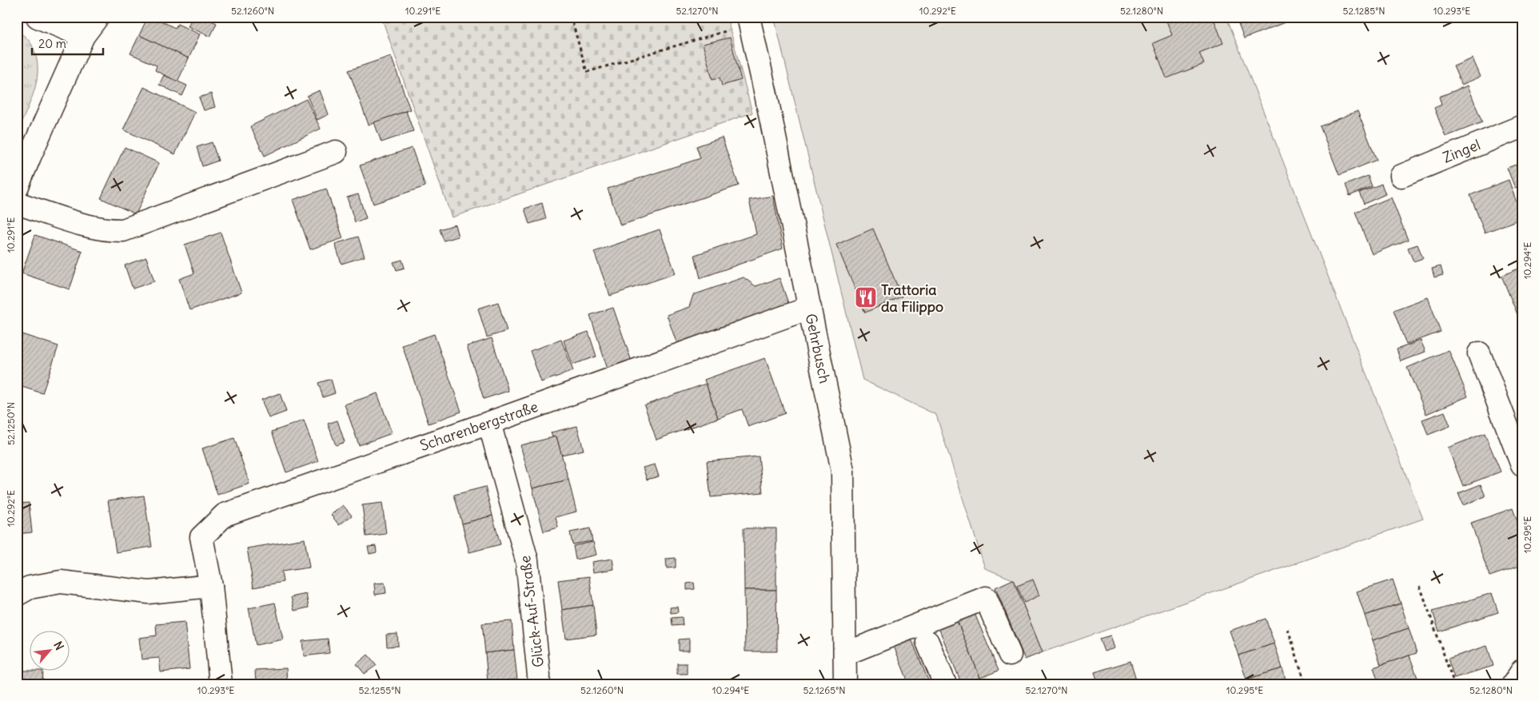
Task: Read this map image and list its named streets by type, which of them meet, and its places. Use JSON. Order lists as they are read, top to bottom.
{
  "streets": {
    "street": [
      "Zingel",
      "Gehrbusch",
      "Scharenbergstraße",
      "Glück-Auf-Straße"
    ]
  },
  "crossings": [
    ["Gehrbusch", "Scharenbergstraße"],
    ["Scharenbergstraße", "Glück-Auf-Straße"]
  ],
  "places": {
    "restaurant": ["Trattoria da Filippo"]
  },
  "scale_bar": "20 m",
  "north": "top right",
  "coordinates": [
    "52.1260°N",
    "10.291°E",
    "52.1270°N",
    "10.292°E",
    "52.1280°N",
    "52.1285°N",
    "10.293°E",
    "10.294°E",
    "52.1250°N",
    "10.295°E",
    "52.1255°N",
    "52.1265°N"
  ]
}
